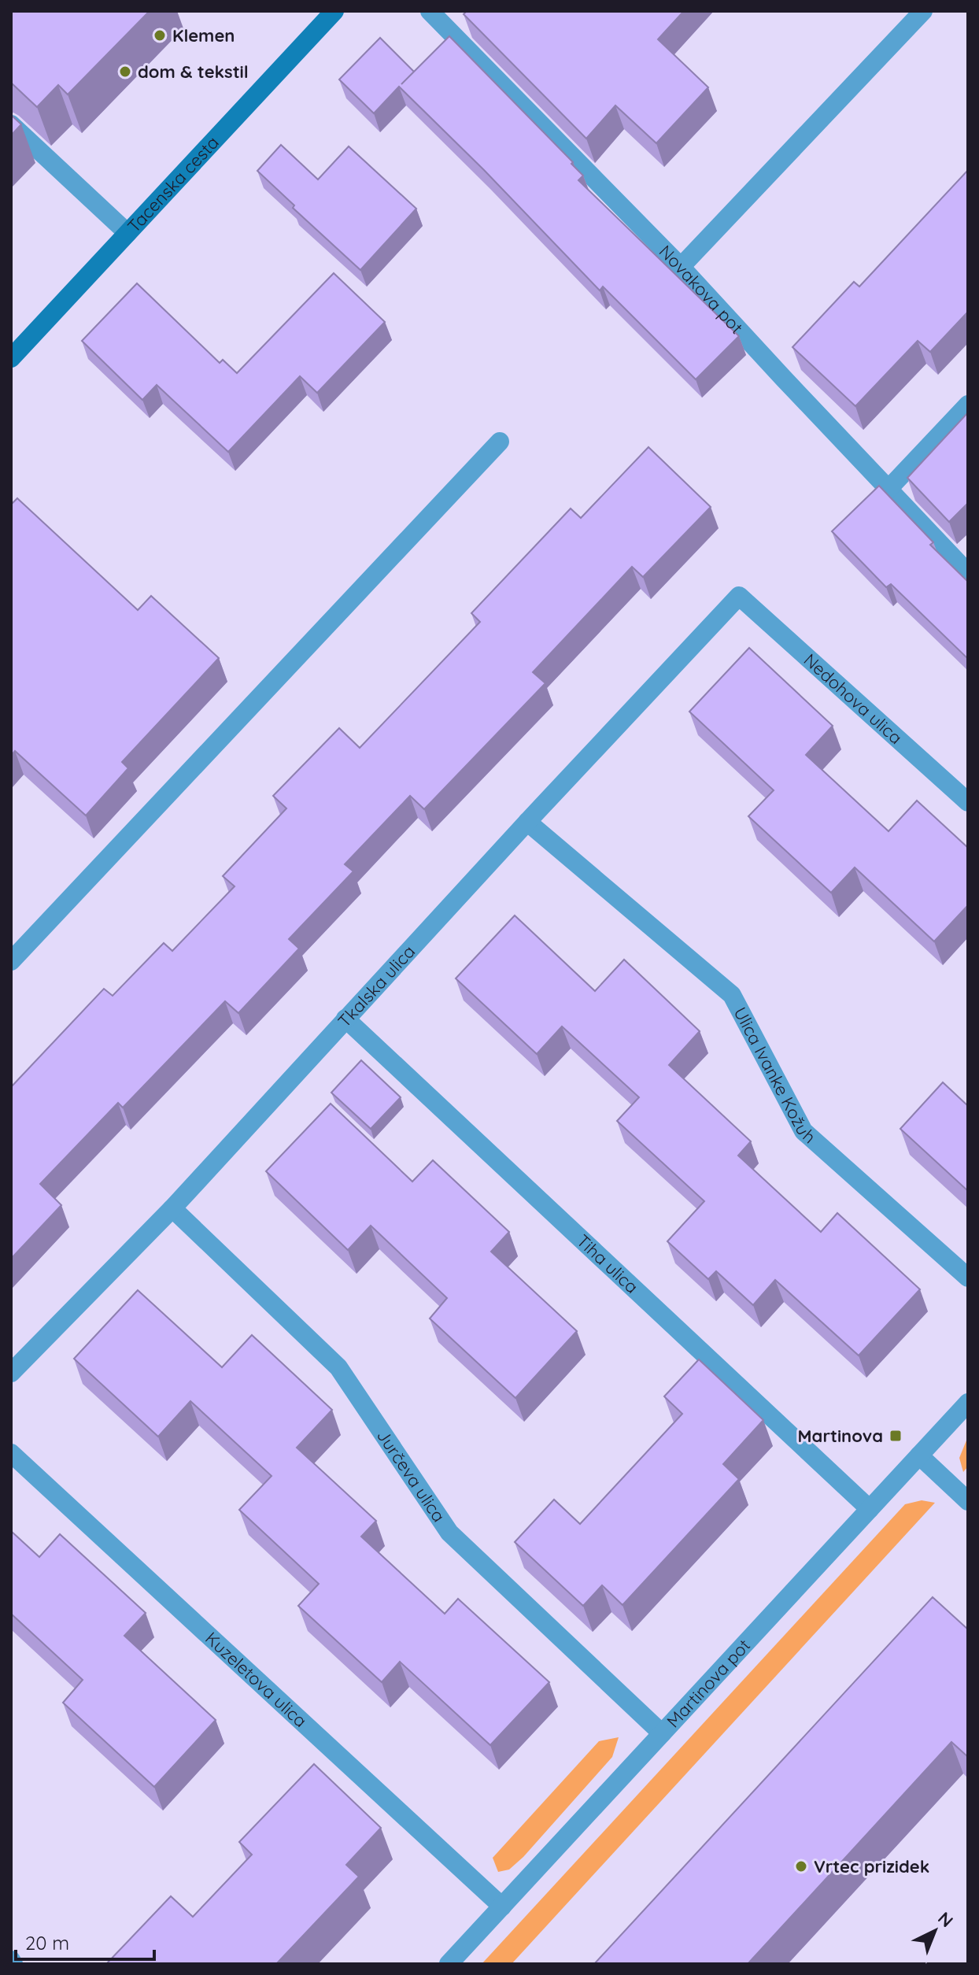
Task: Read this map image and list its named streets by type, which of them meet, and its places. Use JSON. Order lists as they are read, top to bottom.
{
  "streets": {
    "main road": ["Tacenska cesta"],
    "street": [
      "Novakova pot",
      "Nedohova ulica",
      "Tkalska ulica",
      "Ulica Ivanke Kožuh",
      "Tiha ulica",
      "Jurčeva ulica",
      "Kuzeletova ulica",
      "Martinova pot"
    ]
  },
  "crossings": [
    ["Nedohova ulica", "Tkalska ulica"],
    ["Tkalska ulica", "Ulica Ivanke Kožuh"],
    ["Tkalska ulica", "Tiha ulica"],
    ["Tkalska ulica", "Jurčeva ulica"],
    ["Tiha ulica", "Martinova pot"],
    ["Jurčeva ulica", "Martinova pot"],
    ["Kuzeletova ulica", "Martinova pot"]
  ],
  "places": {
    "other": ["Klemen", "dom & tekstil", "Vrtec prizidek"],
    "transit": ["Martinova"]
  },
  "scale_bar": "20 m",
  "north": "top right"
}
